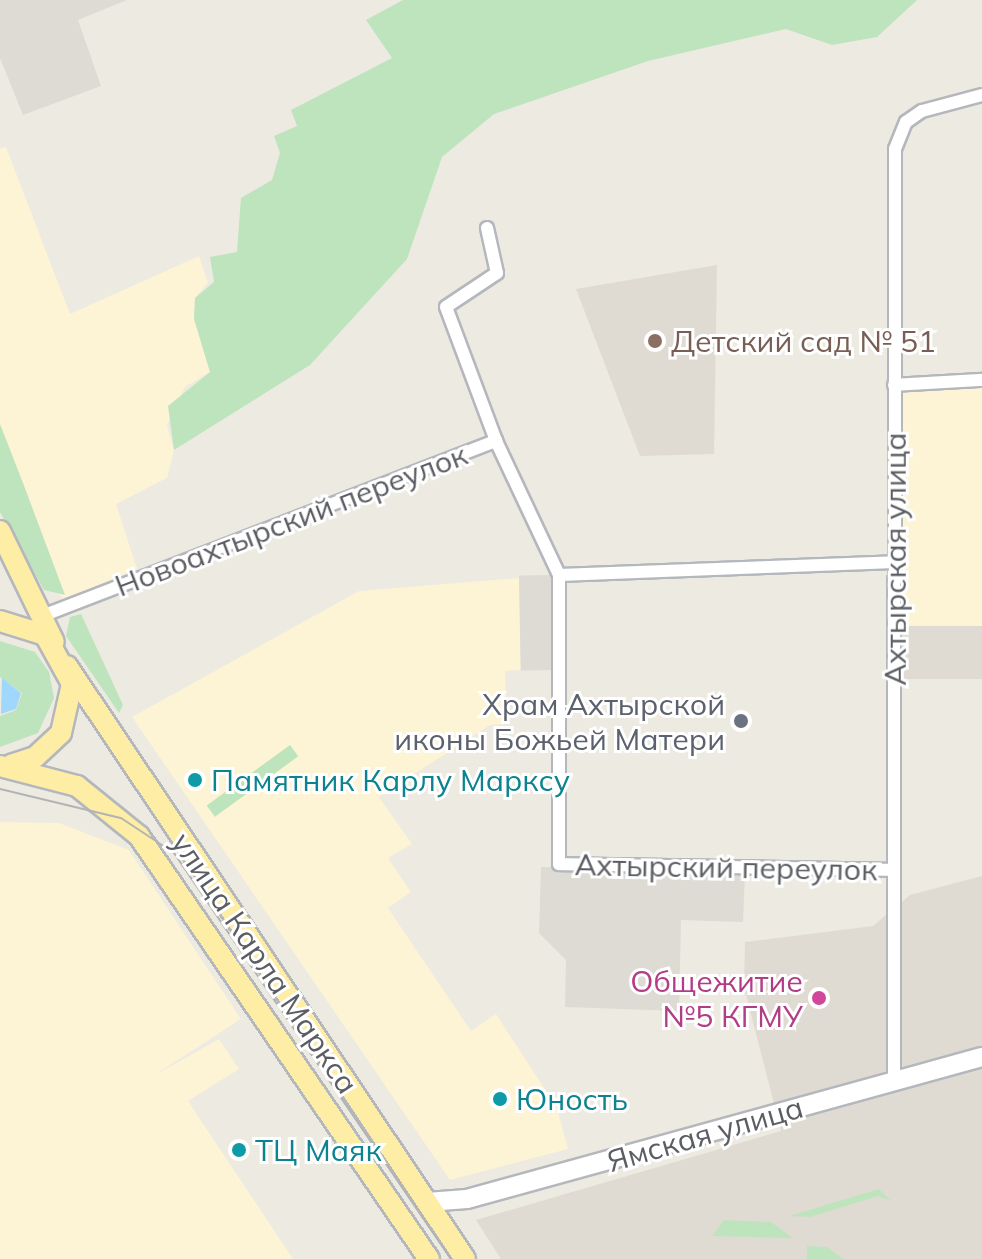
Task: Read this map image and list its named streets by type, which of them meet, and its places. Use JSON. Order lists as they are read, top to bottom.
{
  "streets": {
    "main road": ["улица Карла Маркса", "Ямская улица"],
    "street": ["Новоахтырский переулок", "Ахтырская улица", "Ахтырский переулок"]
  },
  "crossings": [
    ["Новоахтырский переулок", "Ахтырский переулок"],
    ["Ахтырская улица", "Ахтырский переулок"],
    ["Ахтырская улица", "Ямская улица"],
    ["улица Карла Маркса", "Ямская улица"]
  ],
  "places": [
    "Детский сад № 51",
    "Храм Ахтырской иконы Божьей Матери",
    "Памятник Карлу Марксу",
    "Общежитие №5 КГМУ",
    "Юность",
    "ТЦ Маяк"
  ]
}
